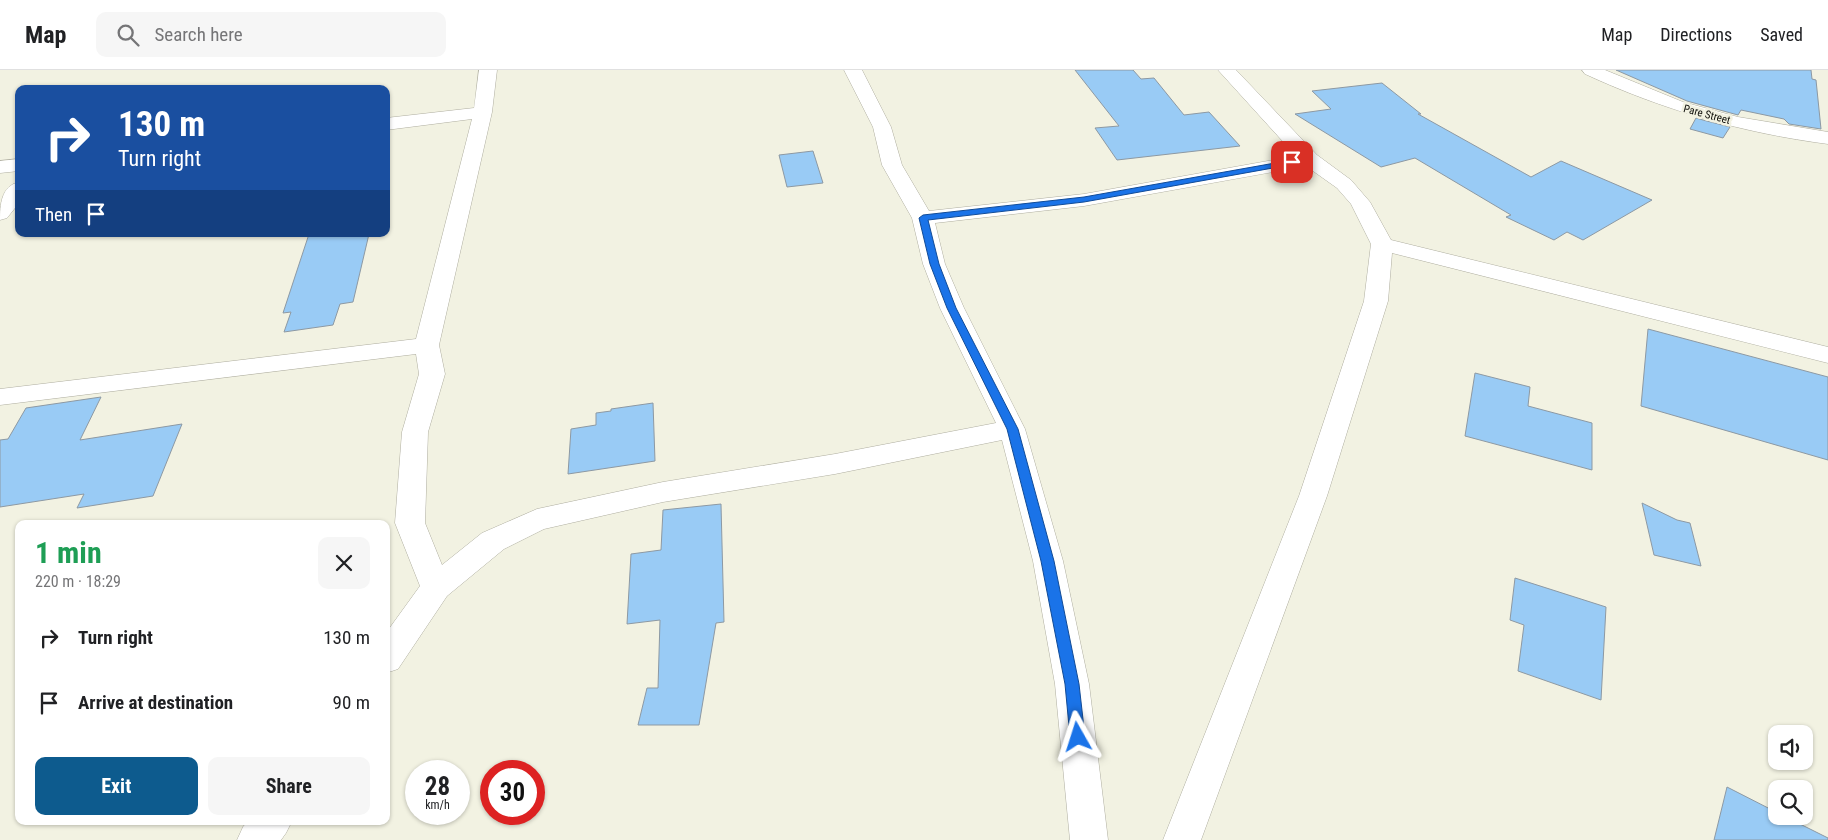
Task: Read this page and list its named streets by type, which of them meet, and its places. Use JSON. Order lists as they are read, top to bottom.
{
  "streets": {
    "street": ["Pare Street"]
  },
  "page": {
    "header": "Map",
    "search": "Search here",
    "nav": ["Map", "Directions", "Saved"],
    "turn": ["130 m", "Turn right"],
    "then": "Then",
    "heading": ["1 min", "220 m · 18:29"],
    "list": [
      {
        "name": "Turn right",
        "value": "130 m"
      },
      {
        "name": "Arrive at destination",
        "value": "90 m"
      }
    ],
    "buttons": ["Exit", "Share"],
    "speed": "28 km/h",
    "limit": "30"
  }
}
